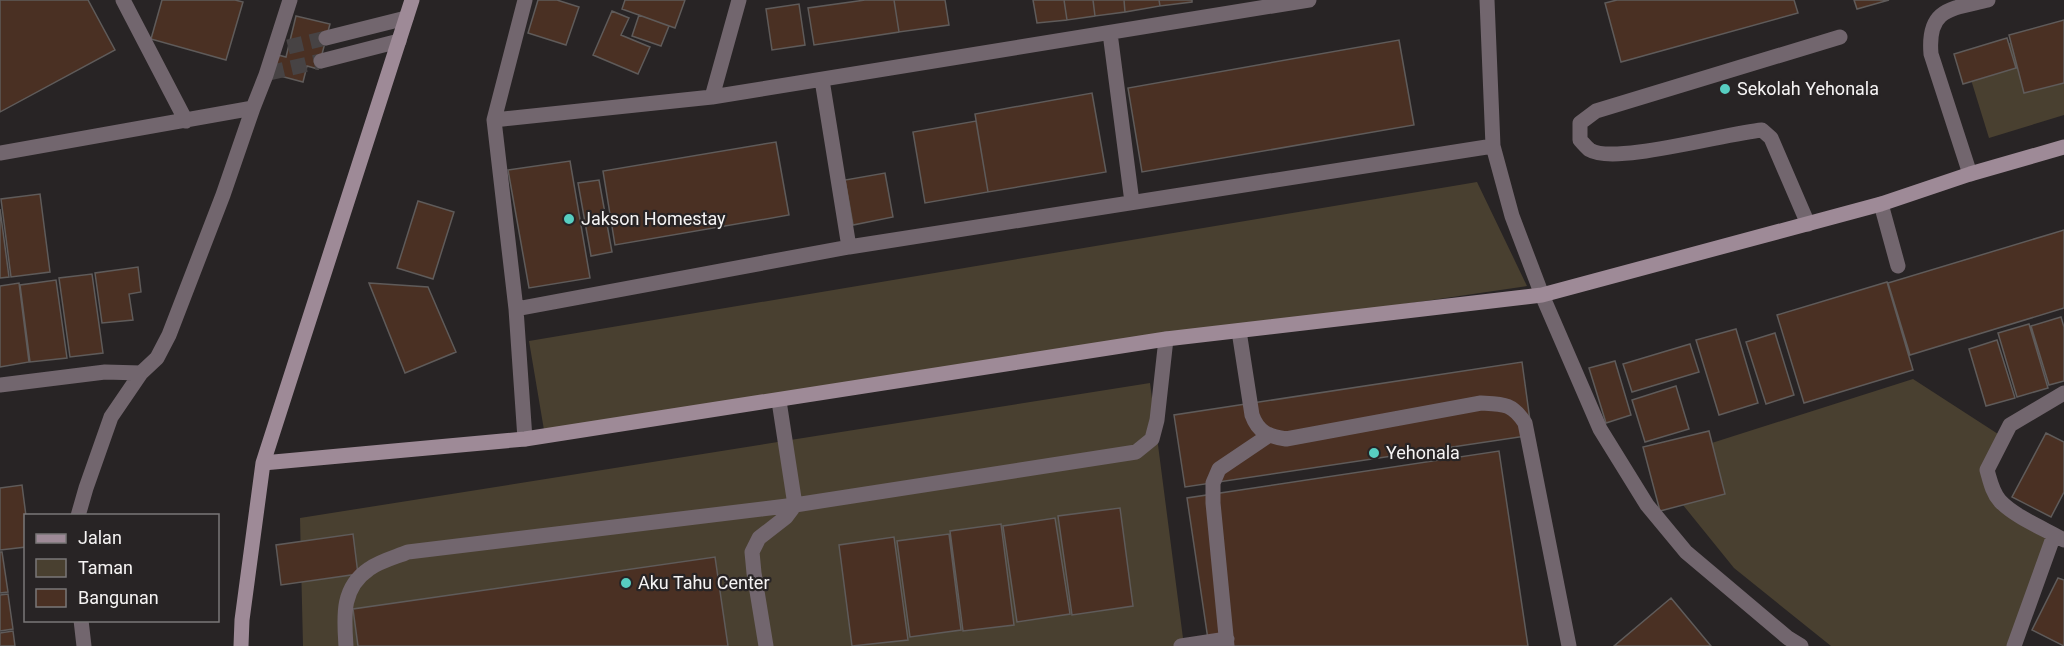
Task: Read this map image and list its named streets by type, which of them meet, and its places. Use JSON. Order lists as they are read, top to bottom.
{
  "places": [
    "Sekolah Yehonala",
    "Jakson Homestay",
    "Yehonala",
    "Aku Tahu Center"
  ],
  "legend": ["Jalan", "Taman", "Bangunan"]
}
